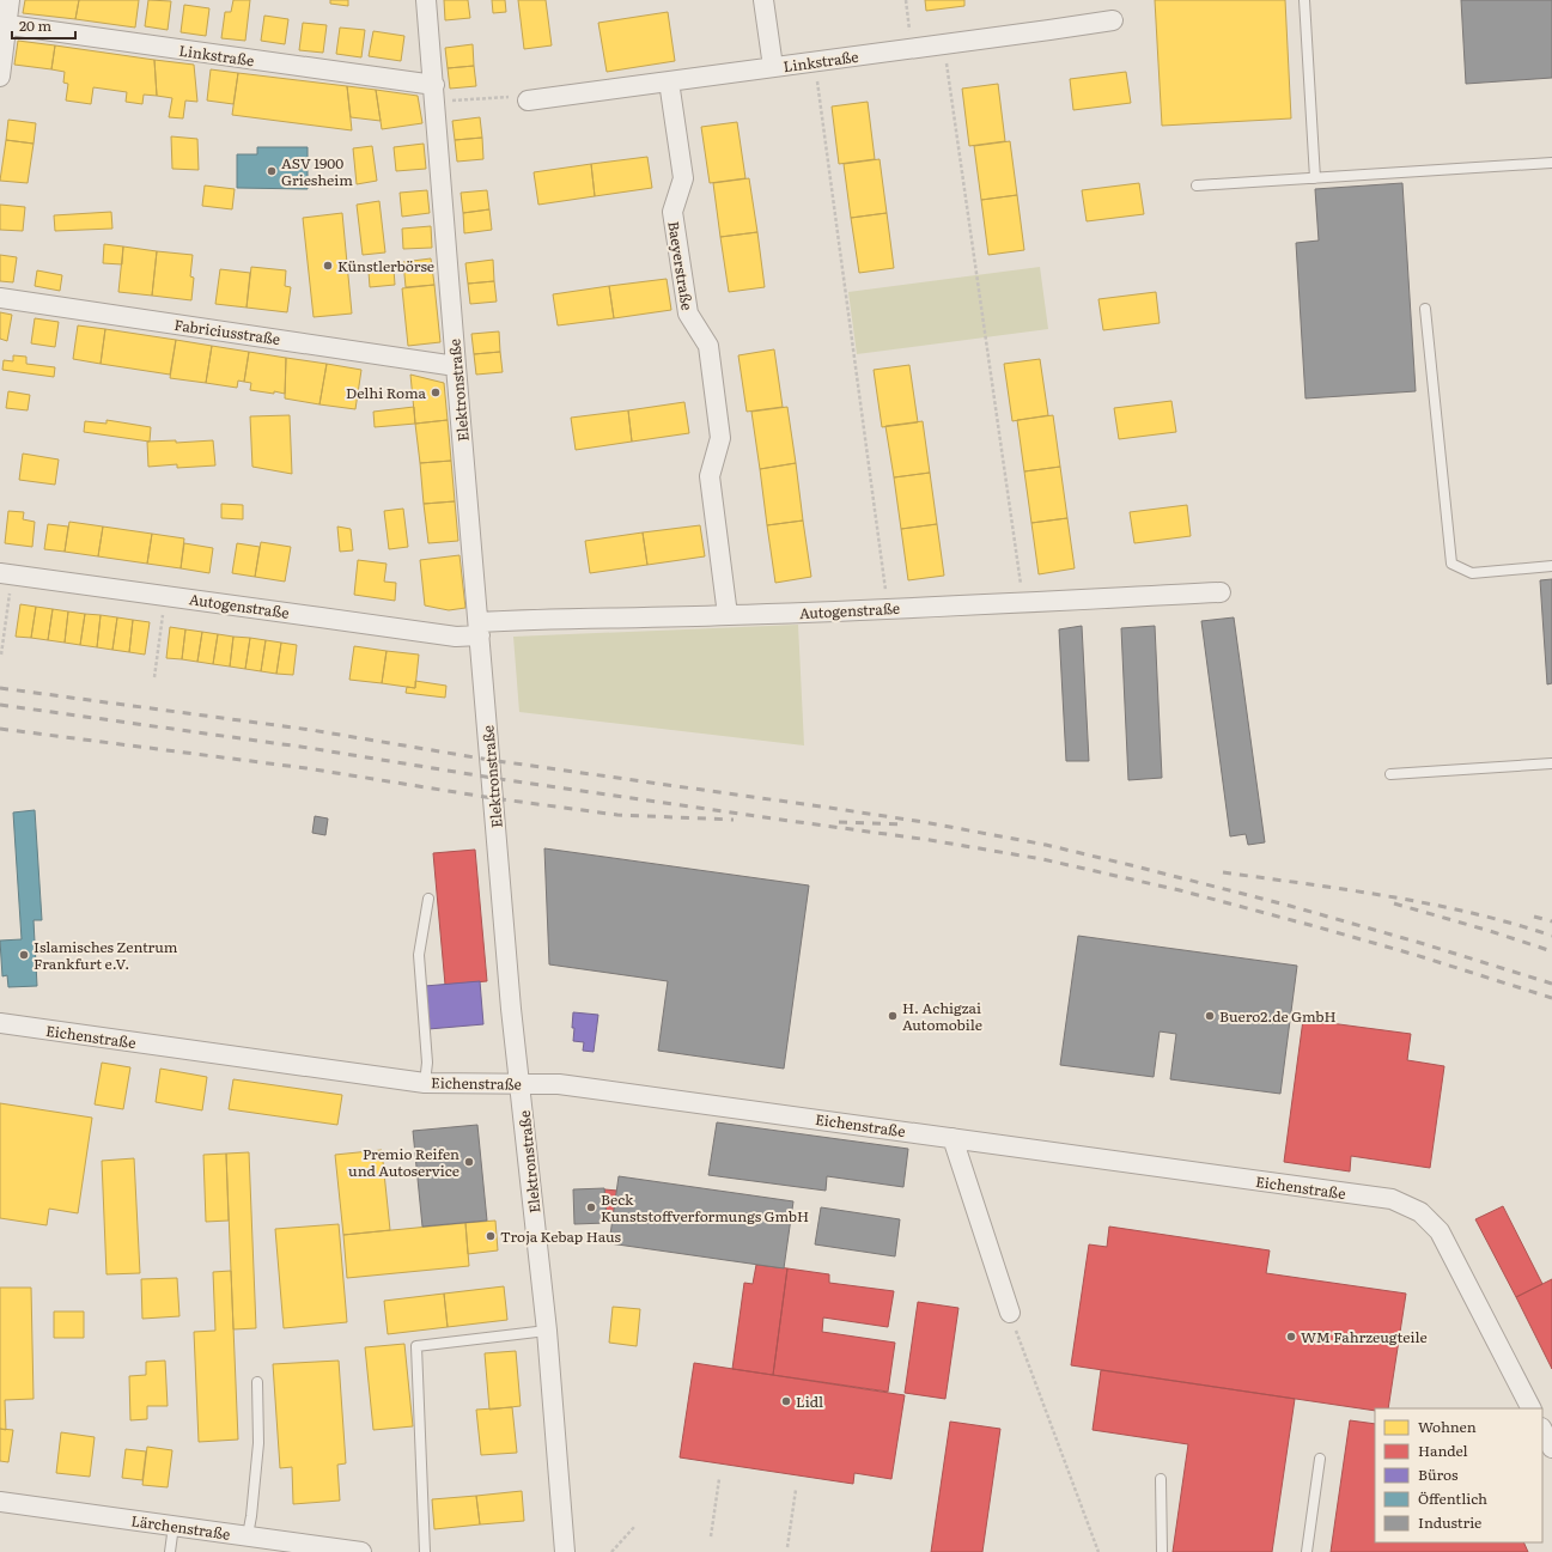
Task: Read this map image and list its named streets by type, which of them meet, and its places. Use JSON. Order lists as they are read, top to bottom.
{
  "streets": {
    "street": [
      "Linkstraße",
      "Baeyerstraße",
      "Fabriciusstraße",
      "Elektronstraße",
      "Autogenstraße",
      "Eichenstraße",
      "Lärchenstraße"
    ]
  },
  "crossings": [
    ["Linkstraße", "Baeyerstraße"],
    ["Linkstraße", "Elektronstraße"],
    ["Baeyerstraße", "Autogenstraße"],
    ["Fabriciusstraße", "Elektronstraße"],
    ["Elektronstraße", "Autogenstraße"],
    ["Elektronstraße", "Eichenstraße"]
  ],
  "places": [
    "ASV 1900 Griesheim",
    "Künstlerbörse",
    "Delhi Roma",
    "Islamisches Zentrum Frankfurt e.V.",
    "H. Achigzai Automobile",
    "Buero2.de GmbH",
    "Premio Reifen und Autoservice",
    "Beck Kunststoffverformungs GmbH",
    "Troja Kebap Haus",
    "WM Fahrzeugteile",
    "Lidl"
  ],
  "legend": [
    "Wohnen",
    "Handel",
    "Büros",
    "Öffentlich",
    "Industrie"
  ],
  "scale_bar": "20 m"
}
